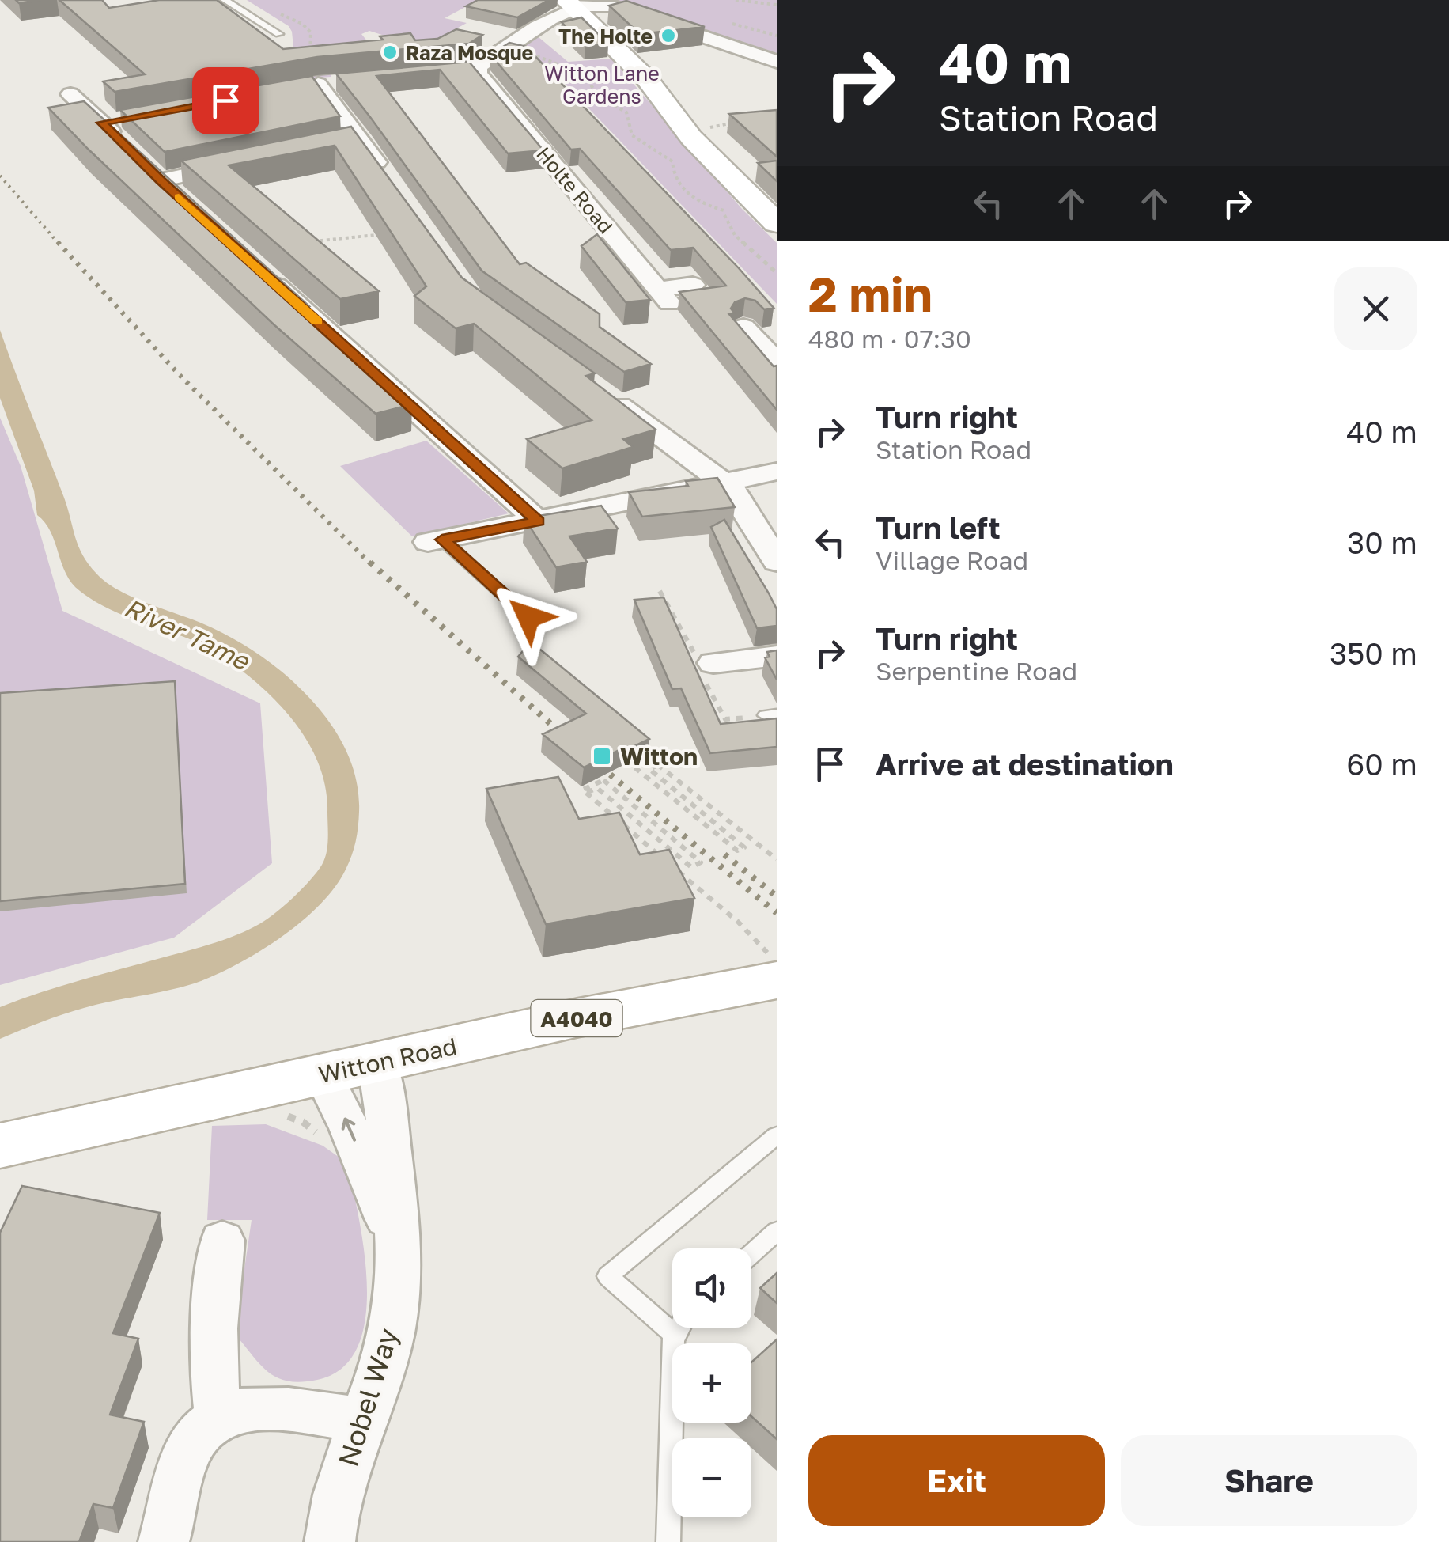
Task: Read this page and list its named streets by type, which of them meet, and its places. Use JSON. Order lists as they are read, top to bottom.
{
  "streets": {
    "main road": ["A4040", "Witton Road"],
    "street": ["Holte Road", "Nobel Way"]
  },
  "crossings": [
    ["Witton Road", "Nobel Way"]
  ],
  "water": ["River Tame"],
  "parks": ["Witton Lane Gardens"],
  "places": {
    "other": ["The Holte", "Raza Mosque"],
    "transit": ["Witton"]
  },
  "page": {
    "turn": ["40 m", "Station Road"],
    "heading": ["2 min", "480 m · 07:30"],
    "list": [
      {
        "name": "Turn right",
        "note": "Station Road",
        "value": "40 m"
      },
      {
        "name": "Turn left",
        "note": "Village Road",
        "value": "30 m"
      },
      {
        "name": "Turn right",
        "note": "Serpentine Road",
        "value": "350 m"
      },
      {
        "name": "Arrive at destination",
        "value": "60 m"
      }
    ],
    "map_buttons": ["+", "−"],
    "buttons": ["Exit", "Share"]
  }
}
